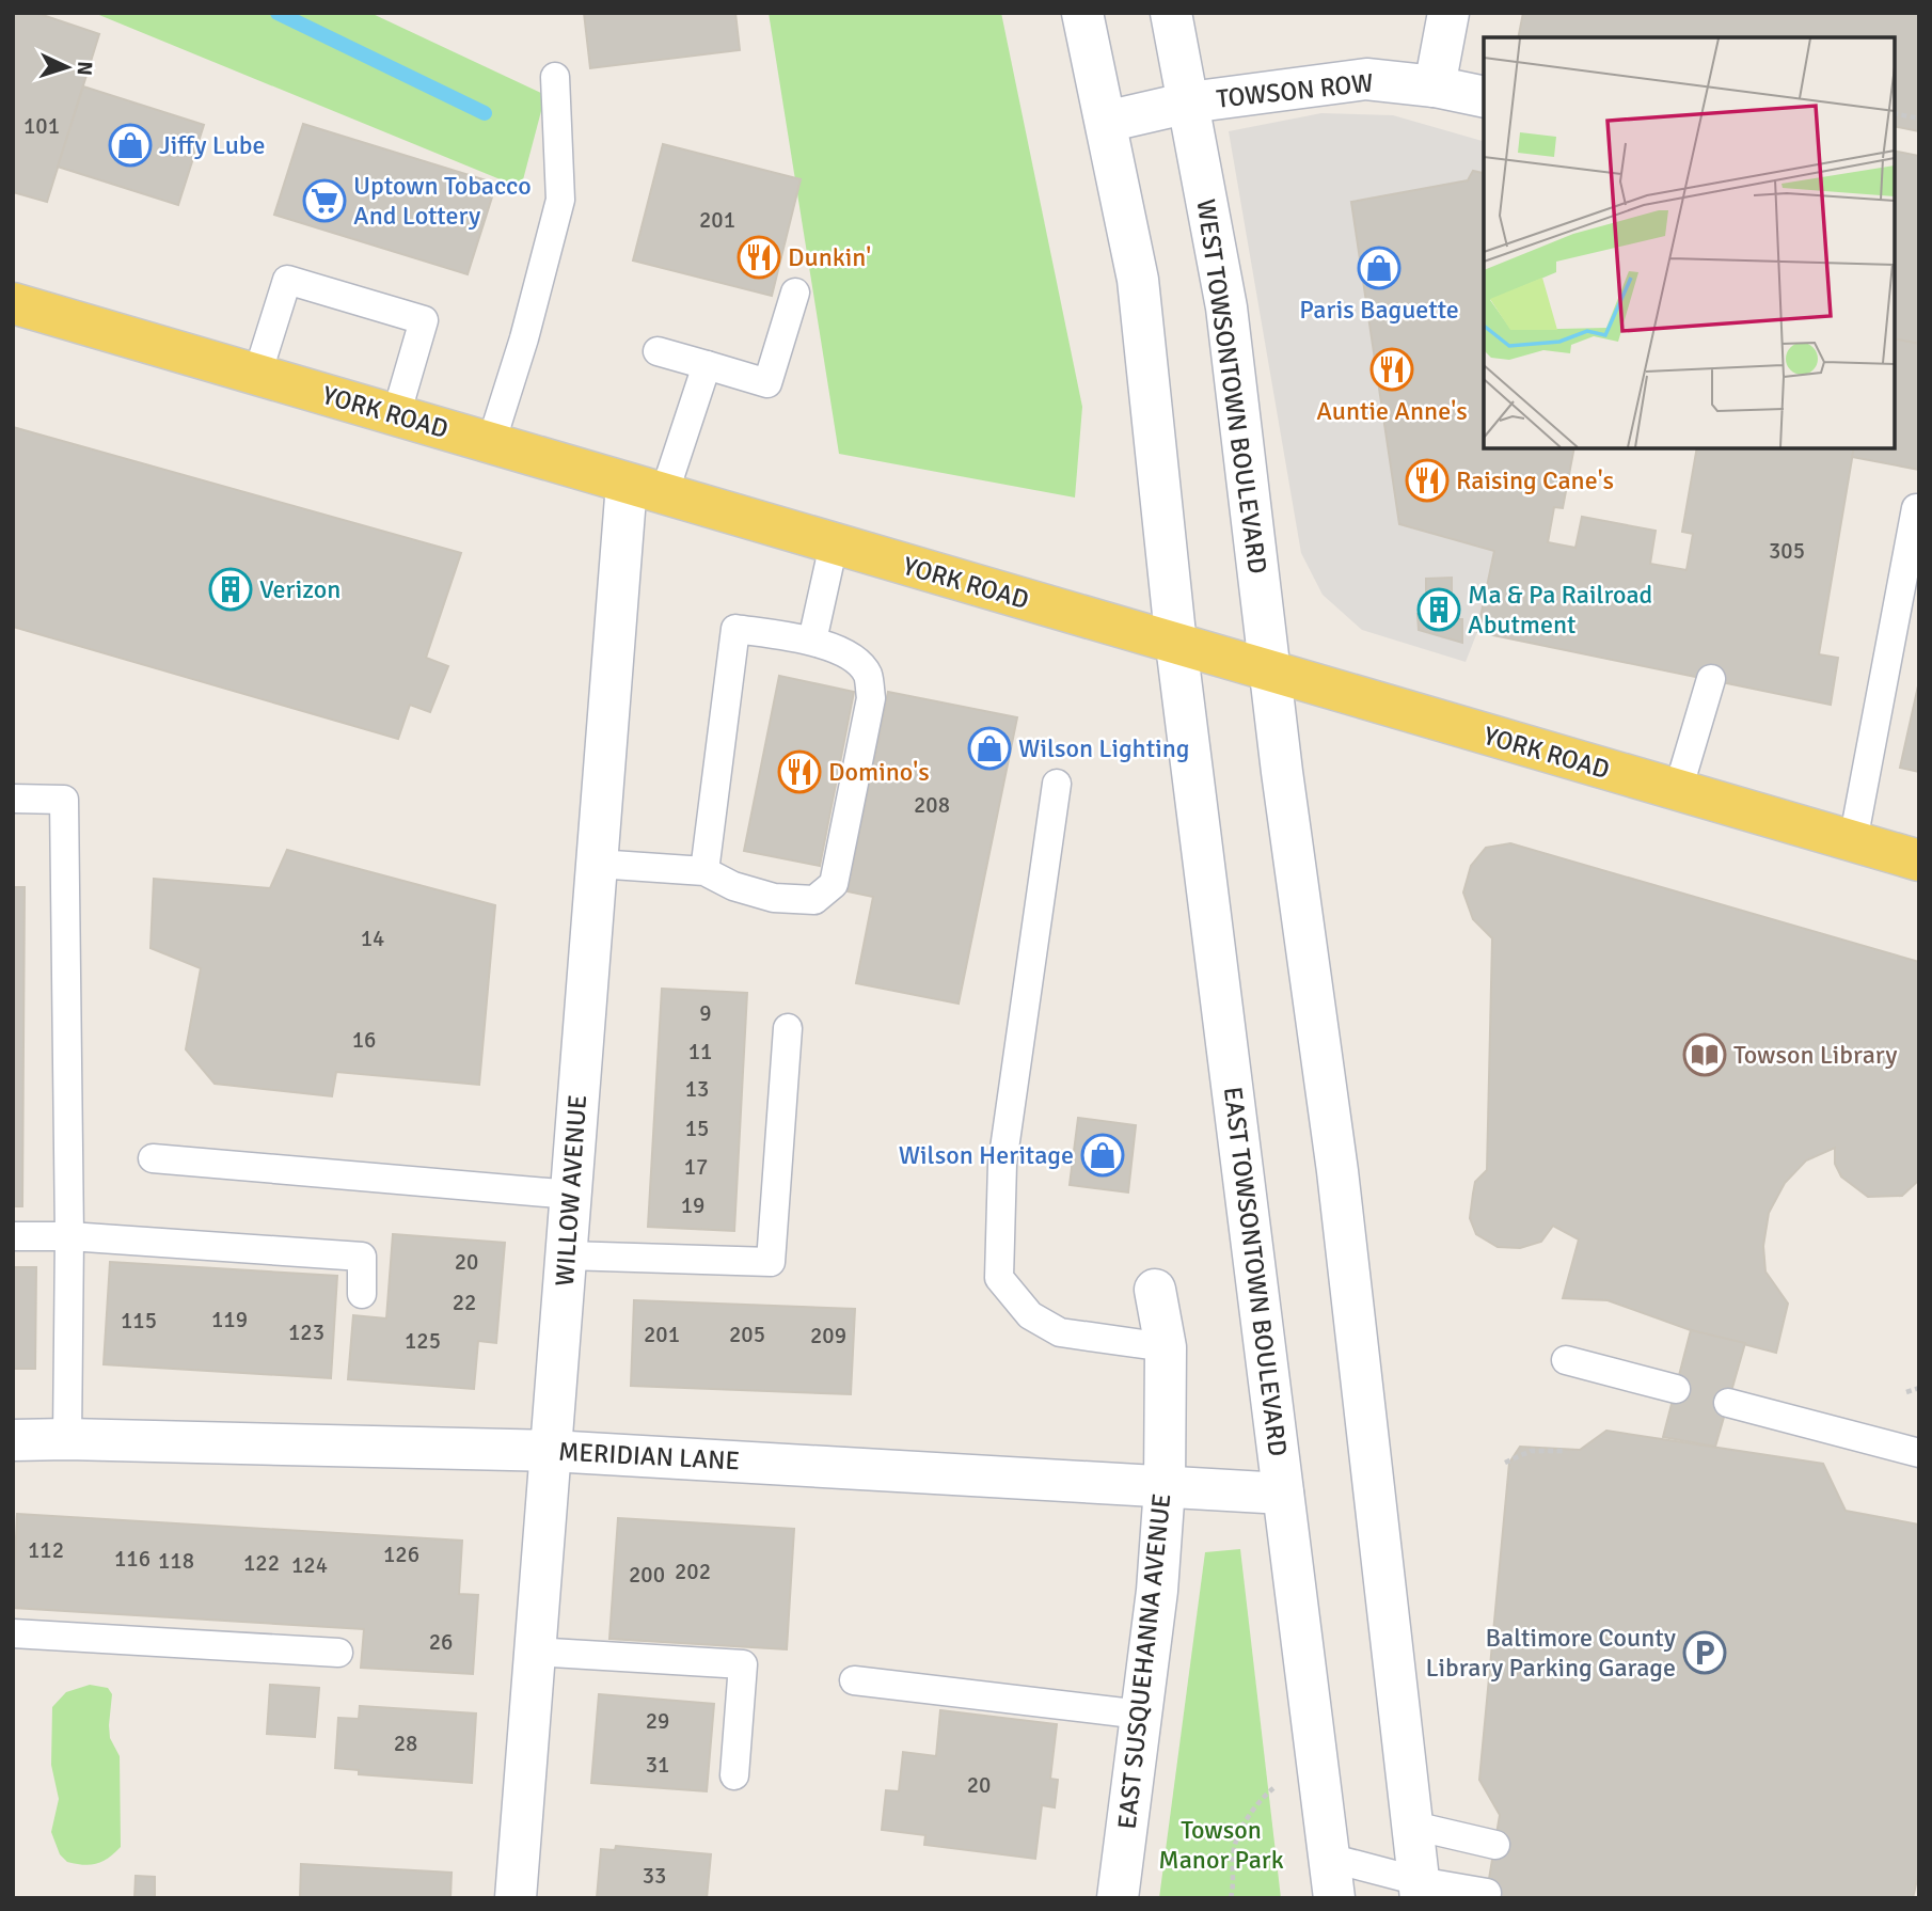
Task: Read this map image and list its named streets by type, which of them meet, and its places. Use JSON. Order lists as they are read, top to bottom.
{
  "streets": {
    "main road": ["YORK ROAD"],
    "street": [
      "TOWSON ROW",
      "WEST TOWSONTOWN BOULEVARD",
      "WILLOW AVENUE",
      "EAST TOWSONTOWN BOULEVARD",
      "MERIDIAN LANE",
      "EAST SUSQUEHANNA AVENUE"
    ]
  },
  "crossings": [
    ["TOWSON ROW", "WEST TOWSONTOWN BOULEVARD"],
    ["WEST TOWSONTOWN BOULEVARD", "YORK ROAD"],
    ["YORK ROAD", "WILLOW AVENUE"],
    ["YORK ROAD", "EAST TOWSONTOWN BOULEVARD"],
    ["WILLOW AVENUE", "MERIDIAN LANE"],
    ["EAST TOWSONTOWN BOULEVARD", "MERIDIAN LANE"],
    ["MERIDIAN LANE", "EAST SUSQUEHANNA AVENUE"]
  ],
  "parks": ["Towson Manor Park"],
  "places": {
    "shop": [
      "Jiffy Lube",
      "Paris Baguette",
      "Wilson Lighting",
      "Wilson Heritage"
    ],
    "supermarket": ["Uptown Tobacco And Lottery"],
    "restaurant": [
      "Dunkin'",
      "Auntie Anne's",
      "Raising Cane's",
      "Domino's"
    ],
    "building": ["Verizon", "Ma & Pa Railroad Abutment"],
    "library": ["Towson Library"],
    "parking": ["Baltimore County Library Parking Garage"]
  },
  "house_numbers": [
    "101",
    "201",
    "305",
    "208",
    "14",
    "9",
    "16",
    "11",
    "13",
    "15",
    "17",
    "19",
    "20",
    "22",
    "119",
    "115",
    "123",
    "201",
    "205",
    "209",
    "125",
    "112",
    "126",
    "116",
    "118",
    "122",
    "124",
    "202",
    "200",
    "26",
    "29",
    "28",
    "31",
    "20",
    "33"
  ],
  "north": "right"
}
